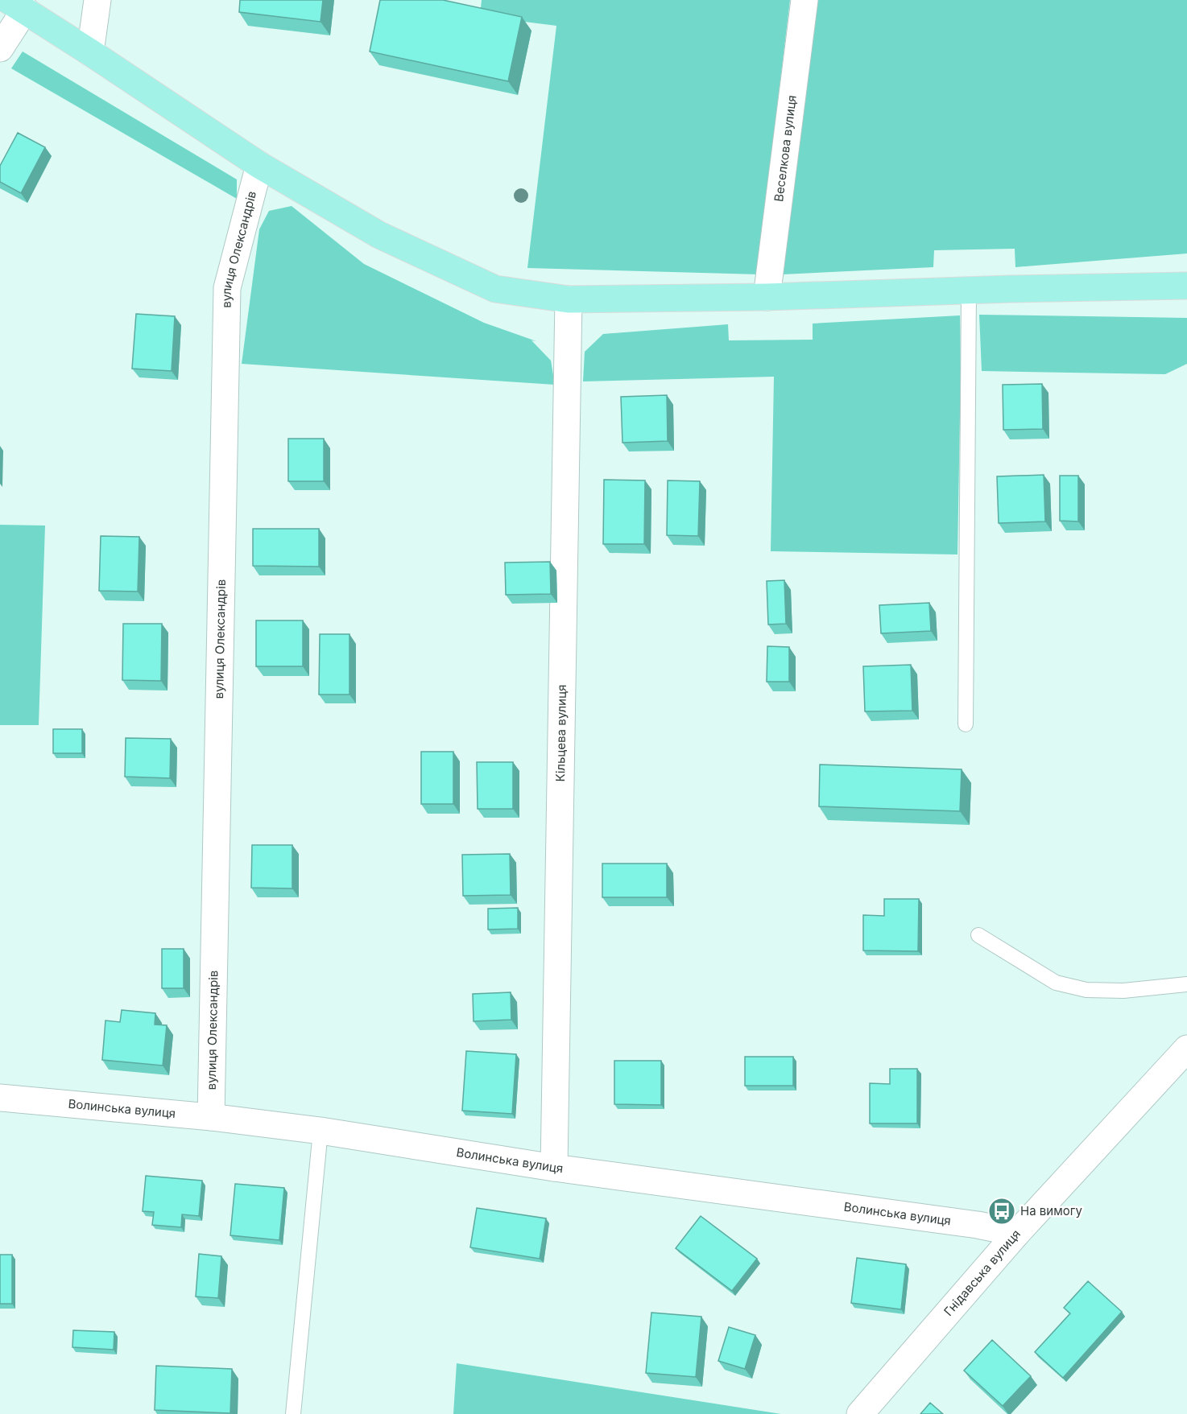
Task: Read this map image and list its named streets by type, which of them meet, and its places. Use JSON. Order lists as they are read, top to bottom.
{
  "streets": {
    "street": [
      "Веселкова вулиця",
      "вулиця Олександрів",
      "Кільцева вулиця",
      "Волинська вулиця",
      "Гнідавська вулиця"
    ]
  },
  "crossings": [
    ["вулиця Олександрів", "Волинська вулиця"],
    ["Кільцева вулиця", "Волинська вулиця"],
    ["Волинська вулиця", "Гнідавська вулиця"]
  ],
  "places": {
    "bus stop": ["На вимогу"]
  }
}
